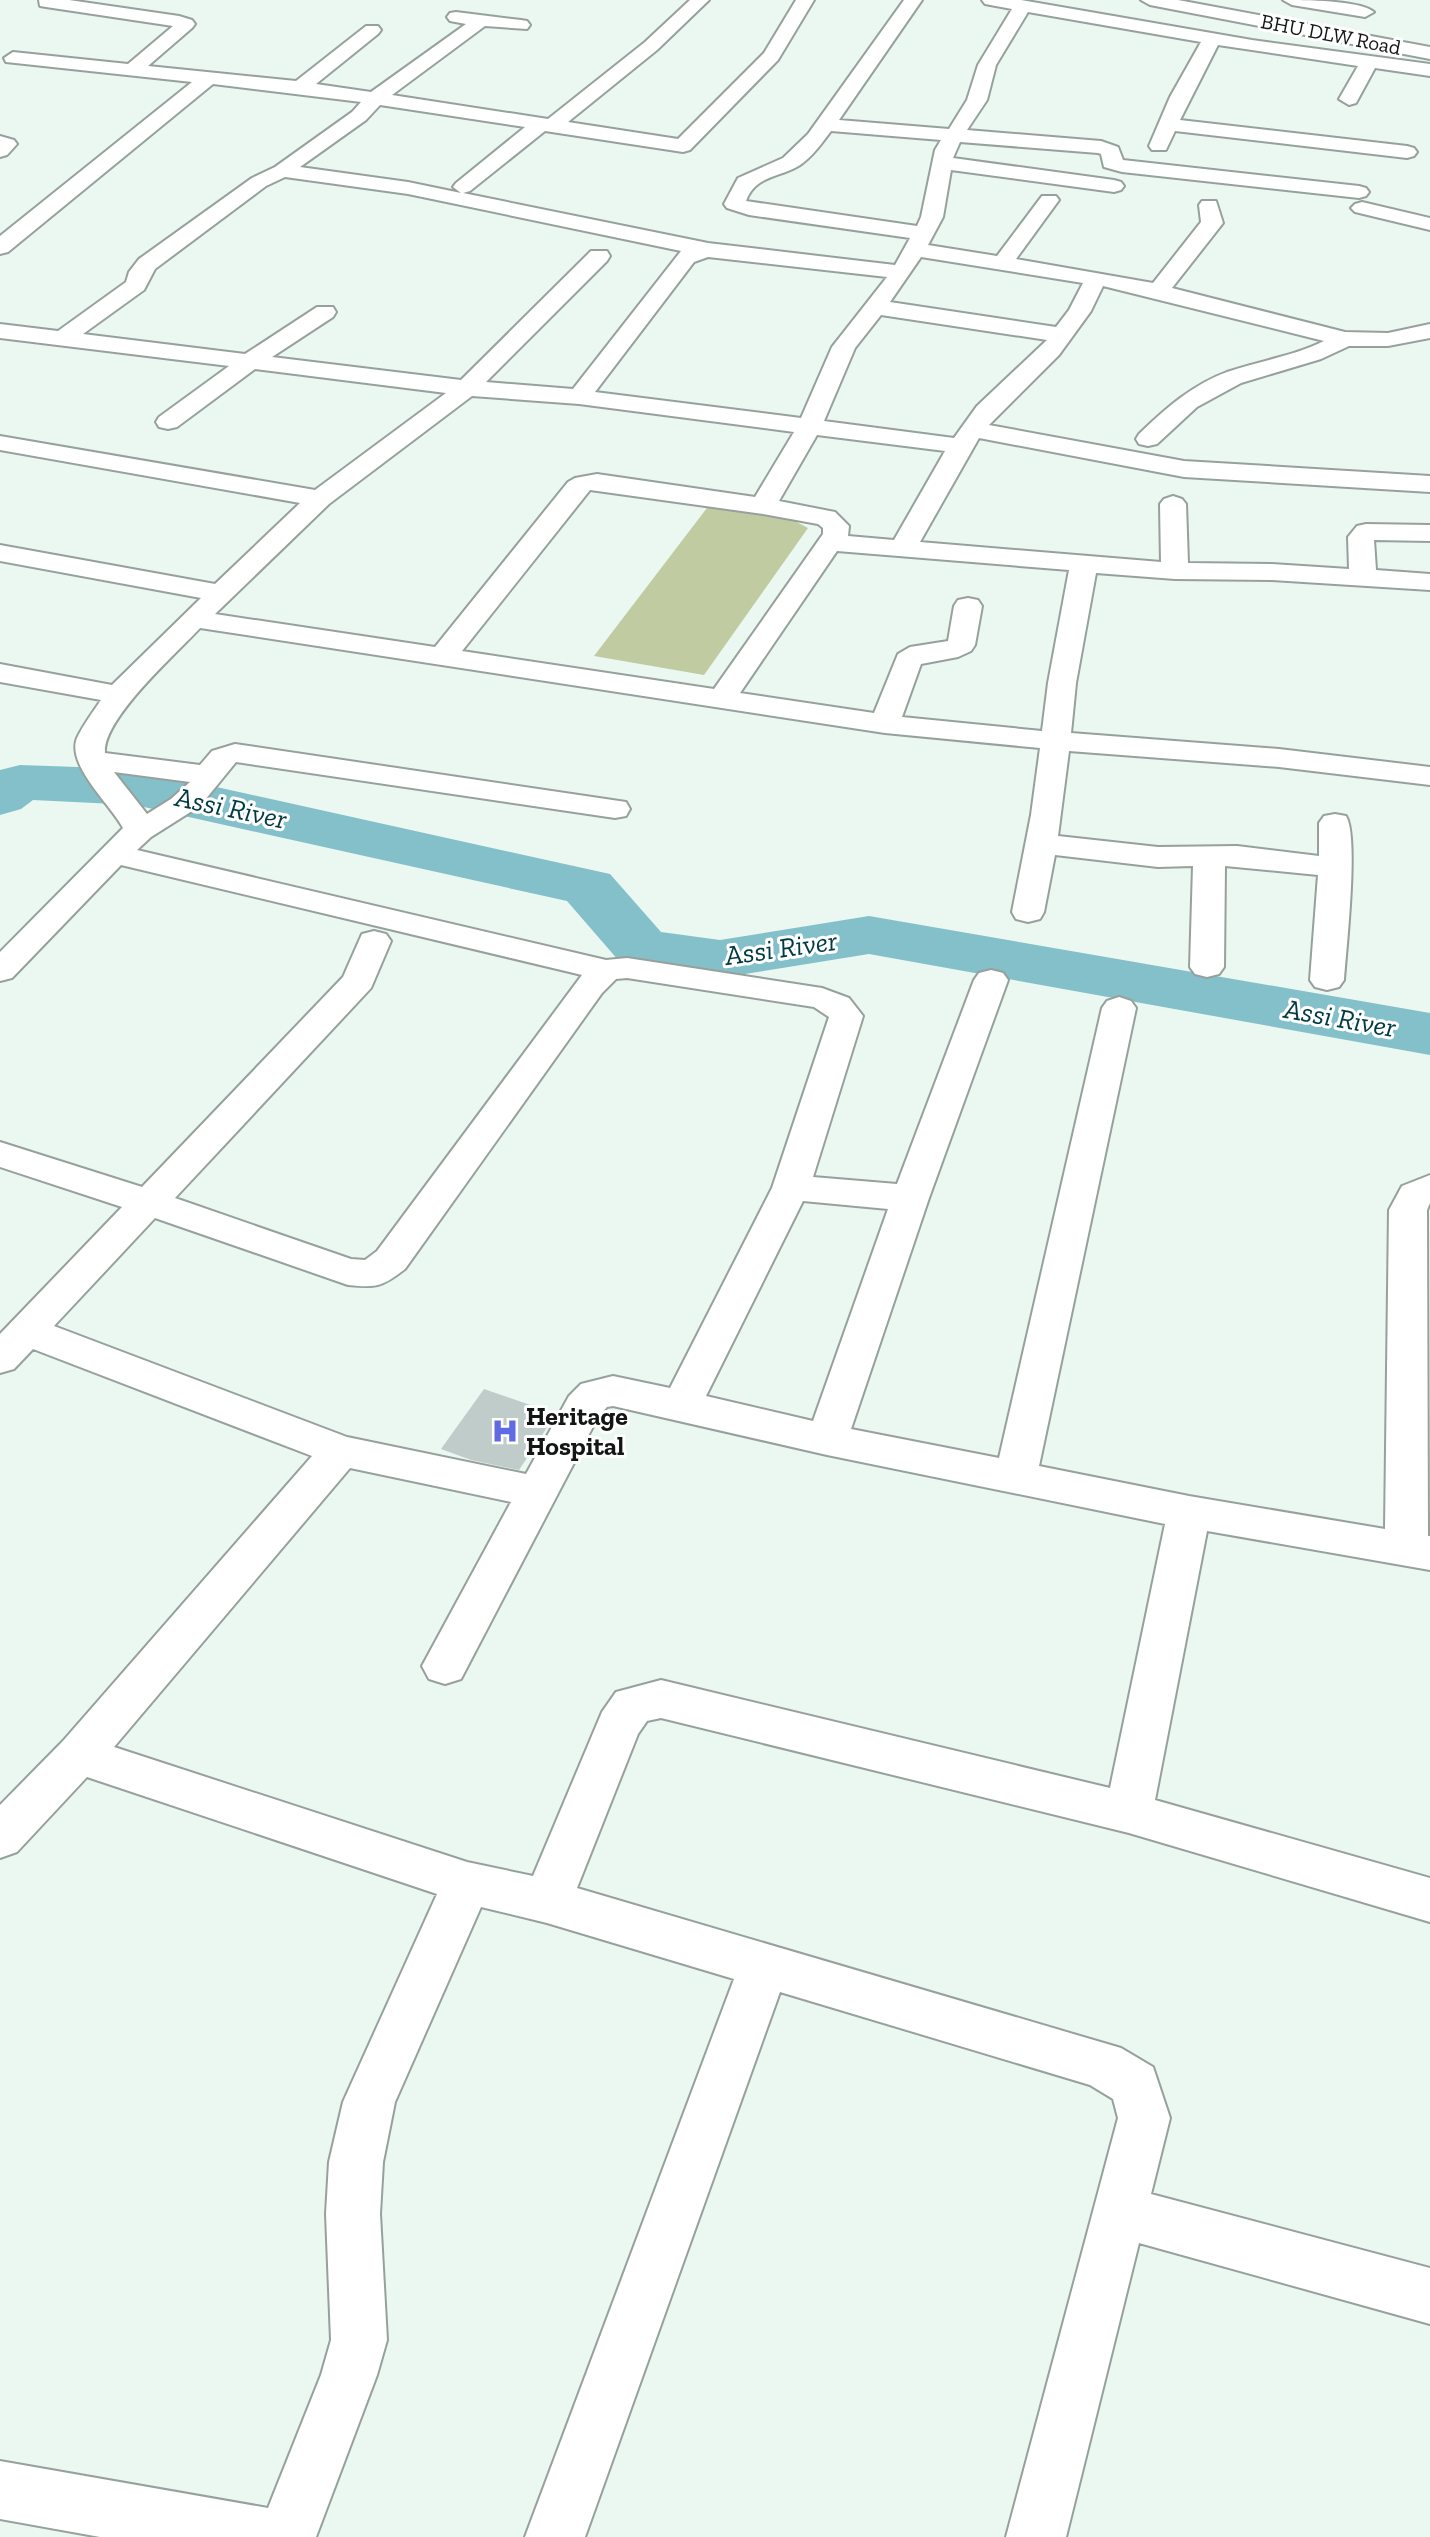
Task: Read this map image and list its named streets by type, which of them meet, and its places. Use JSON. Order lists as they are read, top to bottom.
{
  "streets": {
    "street": ["BHU DLW Road"]
  },
  "water": ["Assi River"],
  "places": {
    "hospital": ["Heritage Hospital"]
  }
}
